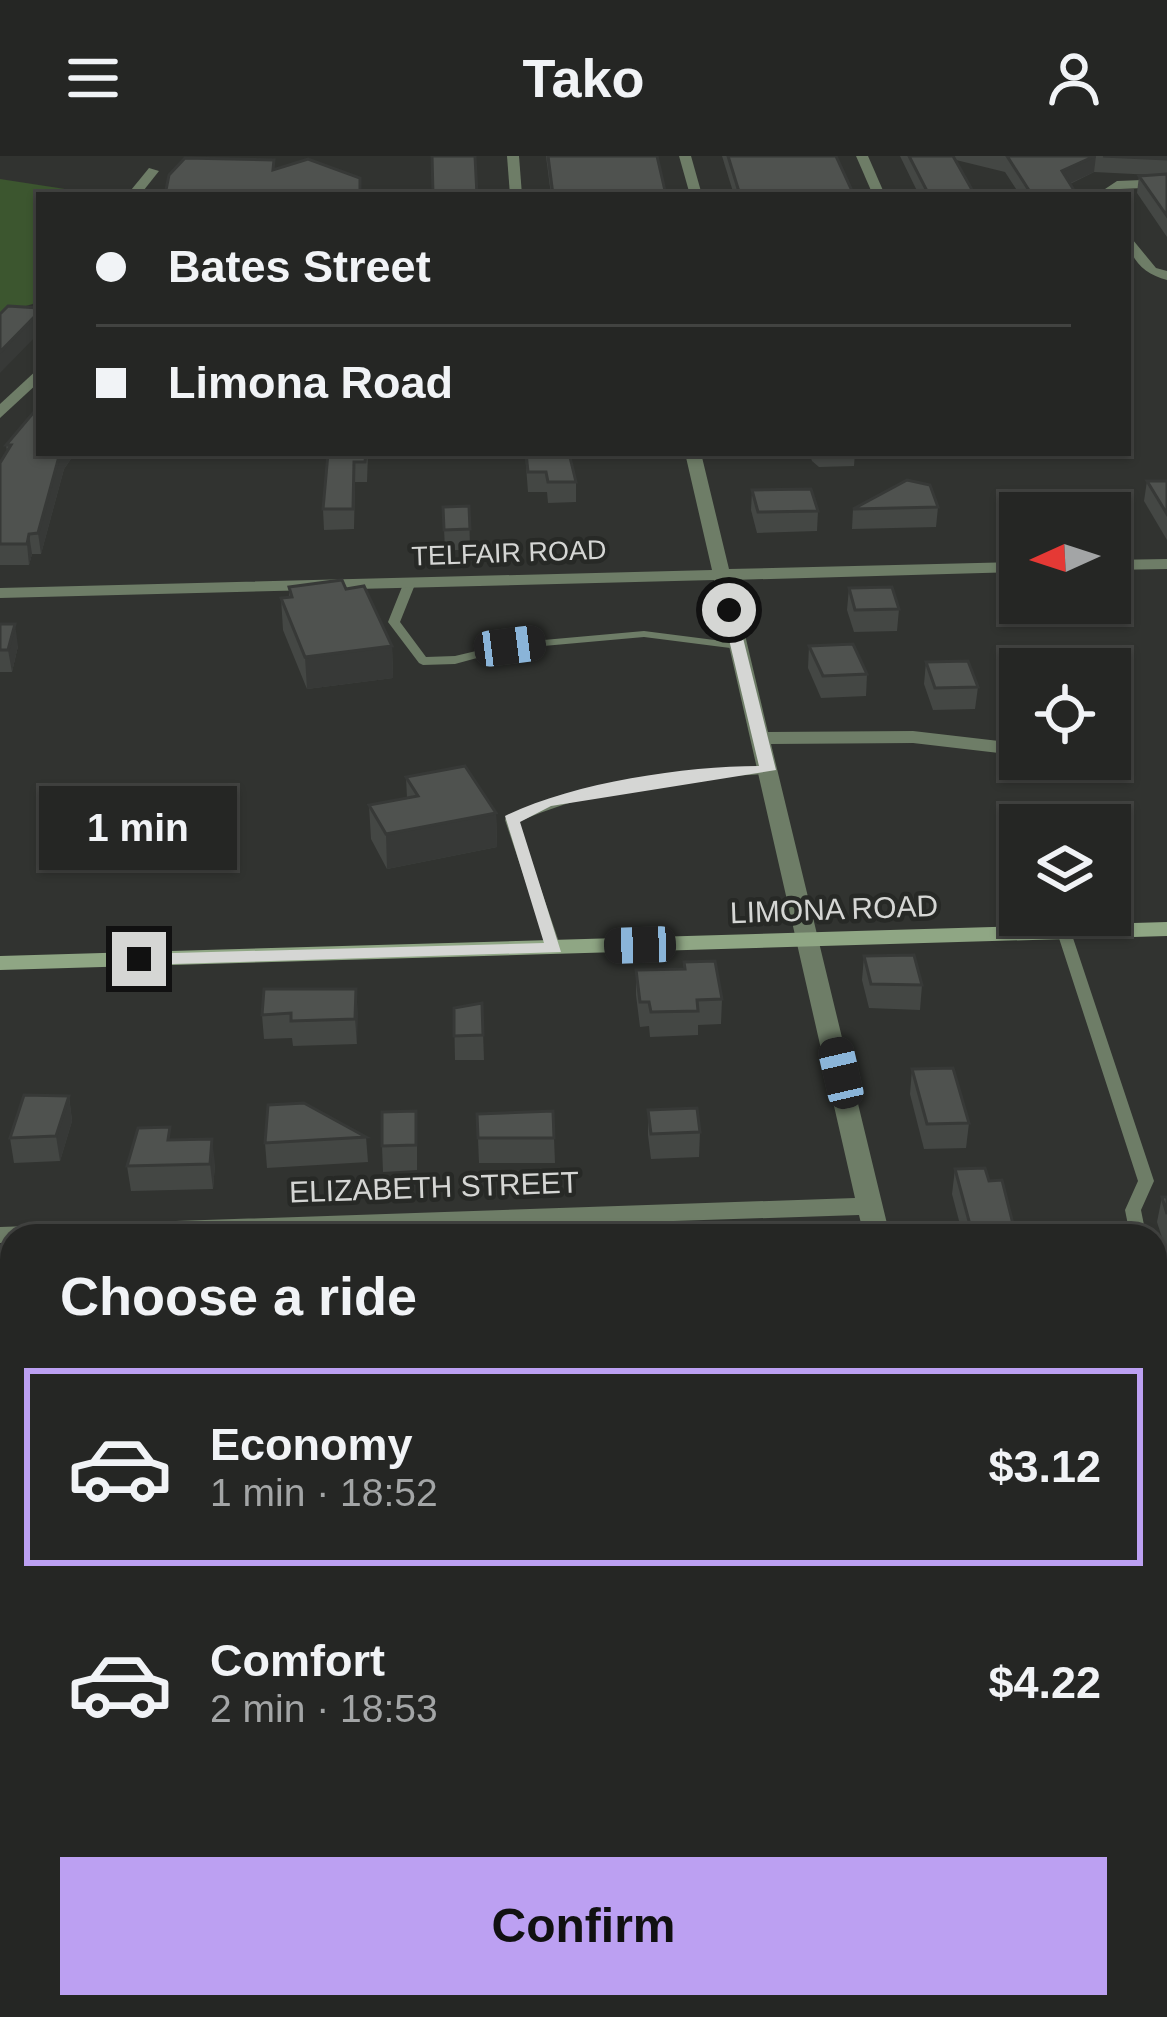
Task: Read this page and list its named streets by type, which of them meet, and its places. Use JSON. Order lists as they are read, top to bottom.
{
  "streets": {
    "street": ["TELFAIR ROAD", "LIMONA ROAD", "ELIZABETH STREET"]
  },
  "north": "left",
  "page": {
    "header": "Tako",
    "banner": ["Bates Street", "Limona Road"],
    "bubble": "1 min",
    "heading": "Choose a ride",
    "list": [
      {
        "name": "Economy",
        "note": "1 min · 18:52",
        "value": "$3.12"
      },
      {
        "name": "Comfort",
        "note": "2 min · 18:53",
        "value": "$4.22"
      }
    ],
    "buttons": "Confirm"
  }
}
